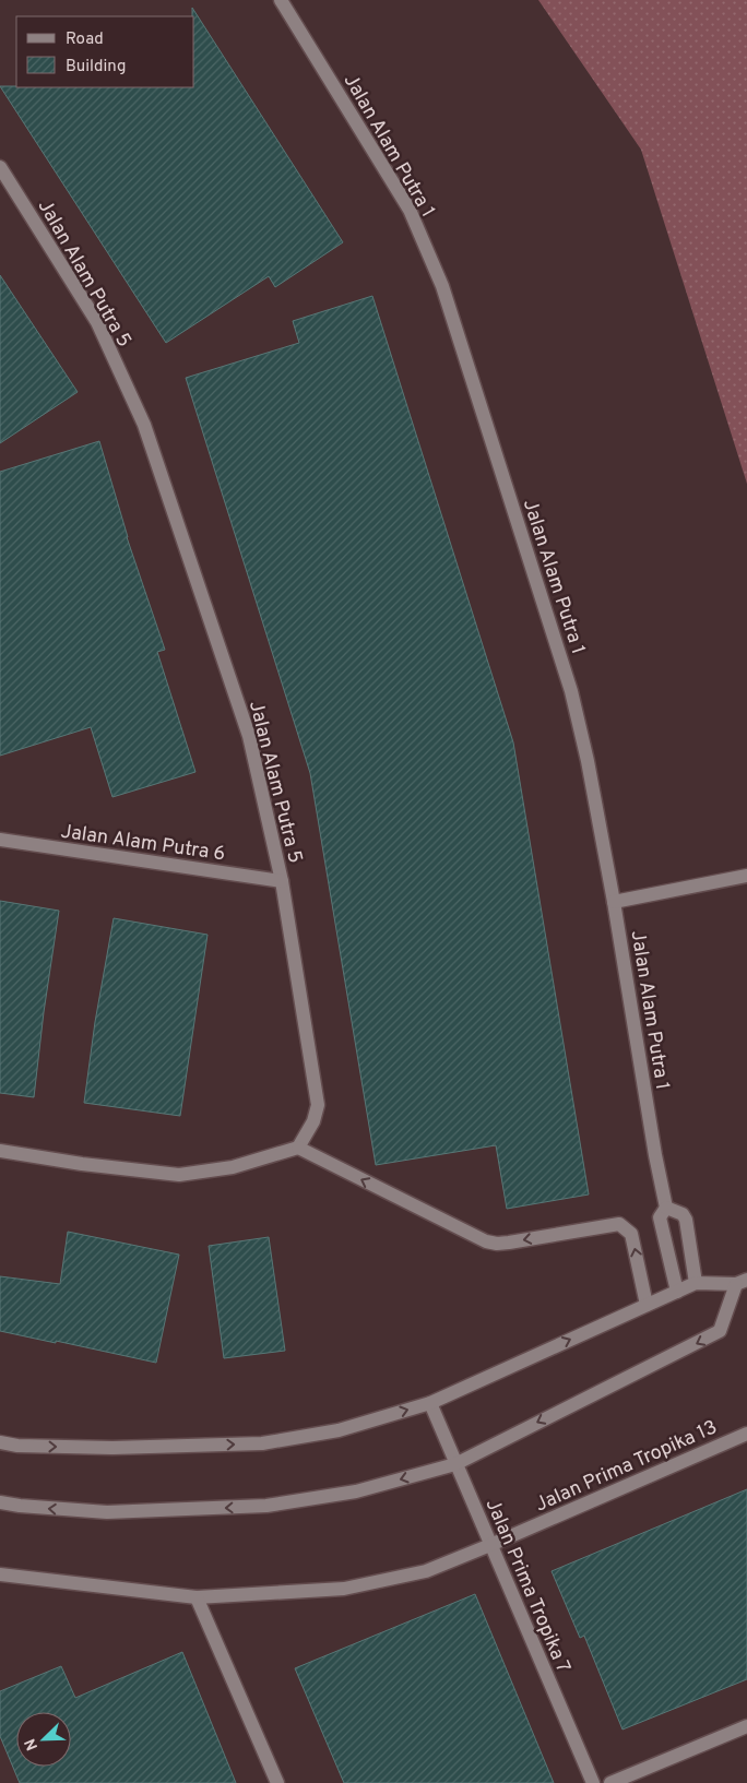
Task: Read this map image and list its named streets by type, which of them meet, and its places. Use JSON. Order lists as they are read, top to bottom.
{
  "streets": {
    "street": [
      "Jalan Alam Putra 1",
      "Jalan Alam Putra 5",
      "Jalan Alam Putra 6",
      "Jalan Prima Tropika 13",
      "Jalan Prima Tropika 7"
    ]
  },
  "crossings": [
    ["Jalan Alam Putra 5", "Jalan Alam Putra 6"],
    ["Jalan Prima Tropika 13", "Jalan Prima Tropika 7"]
  ],
  "legend": ["Road", "Building"],
  "north": "bottom left"
}
